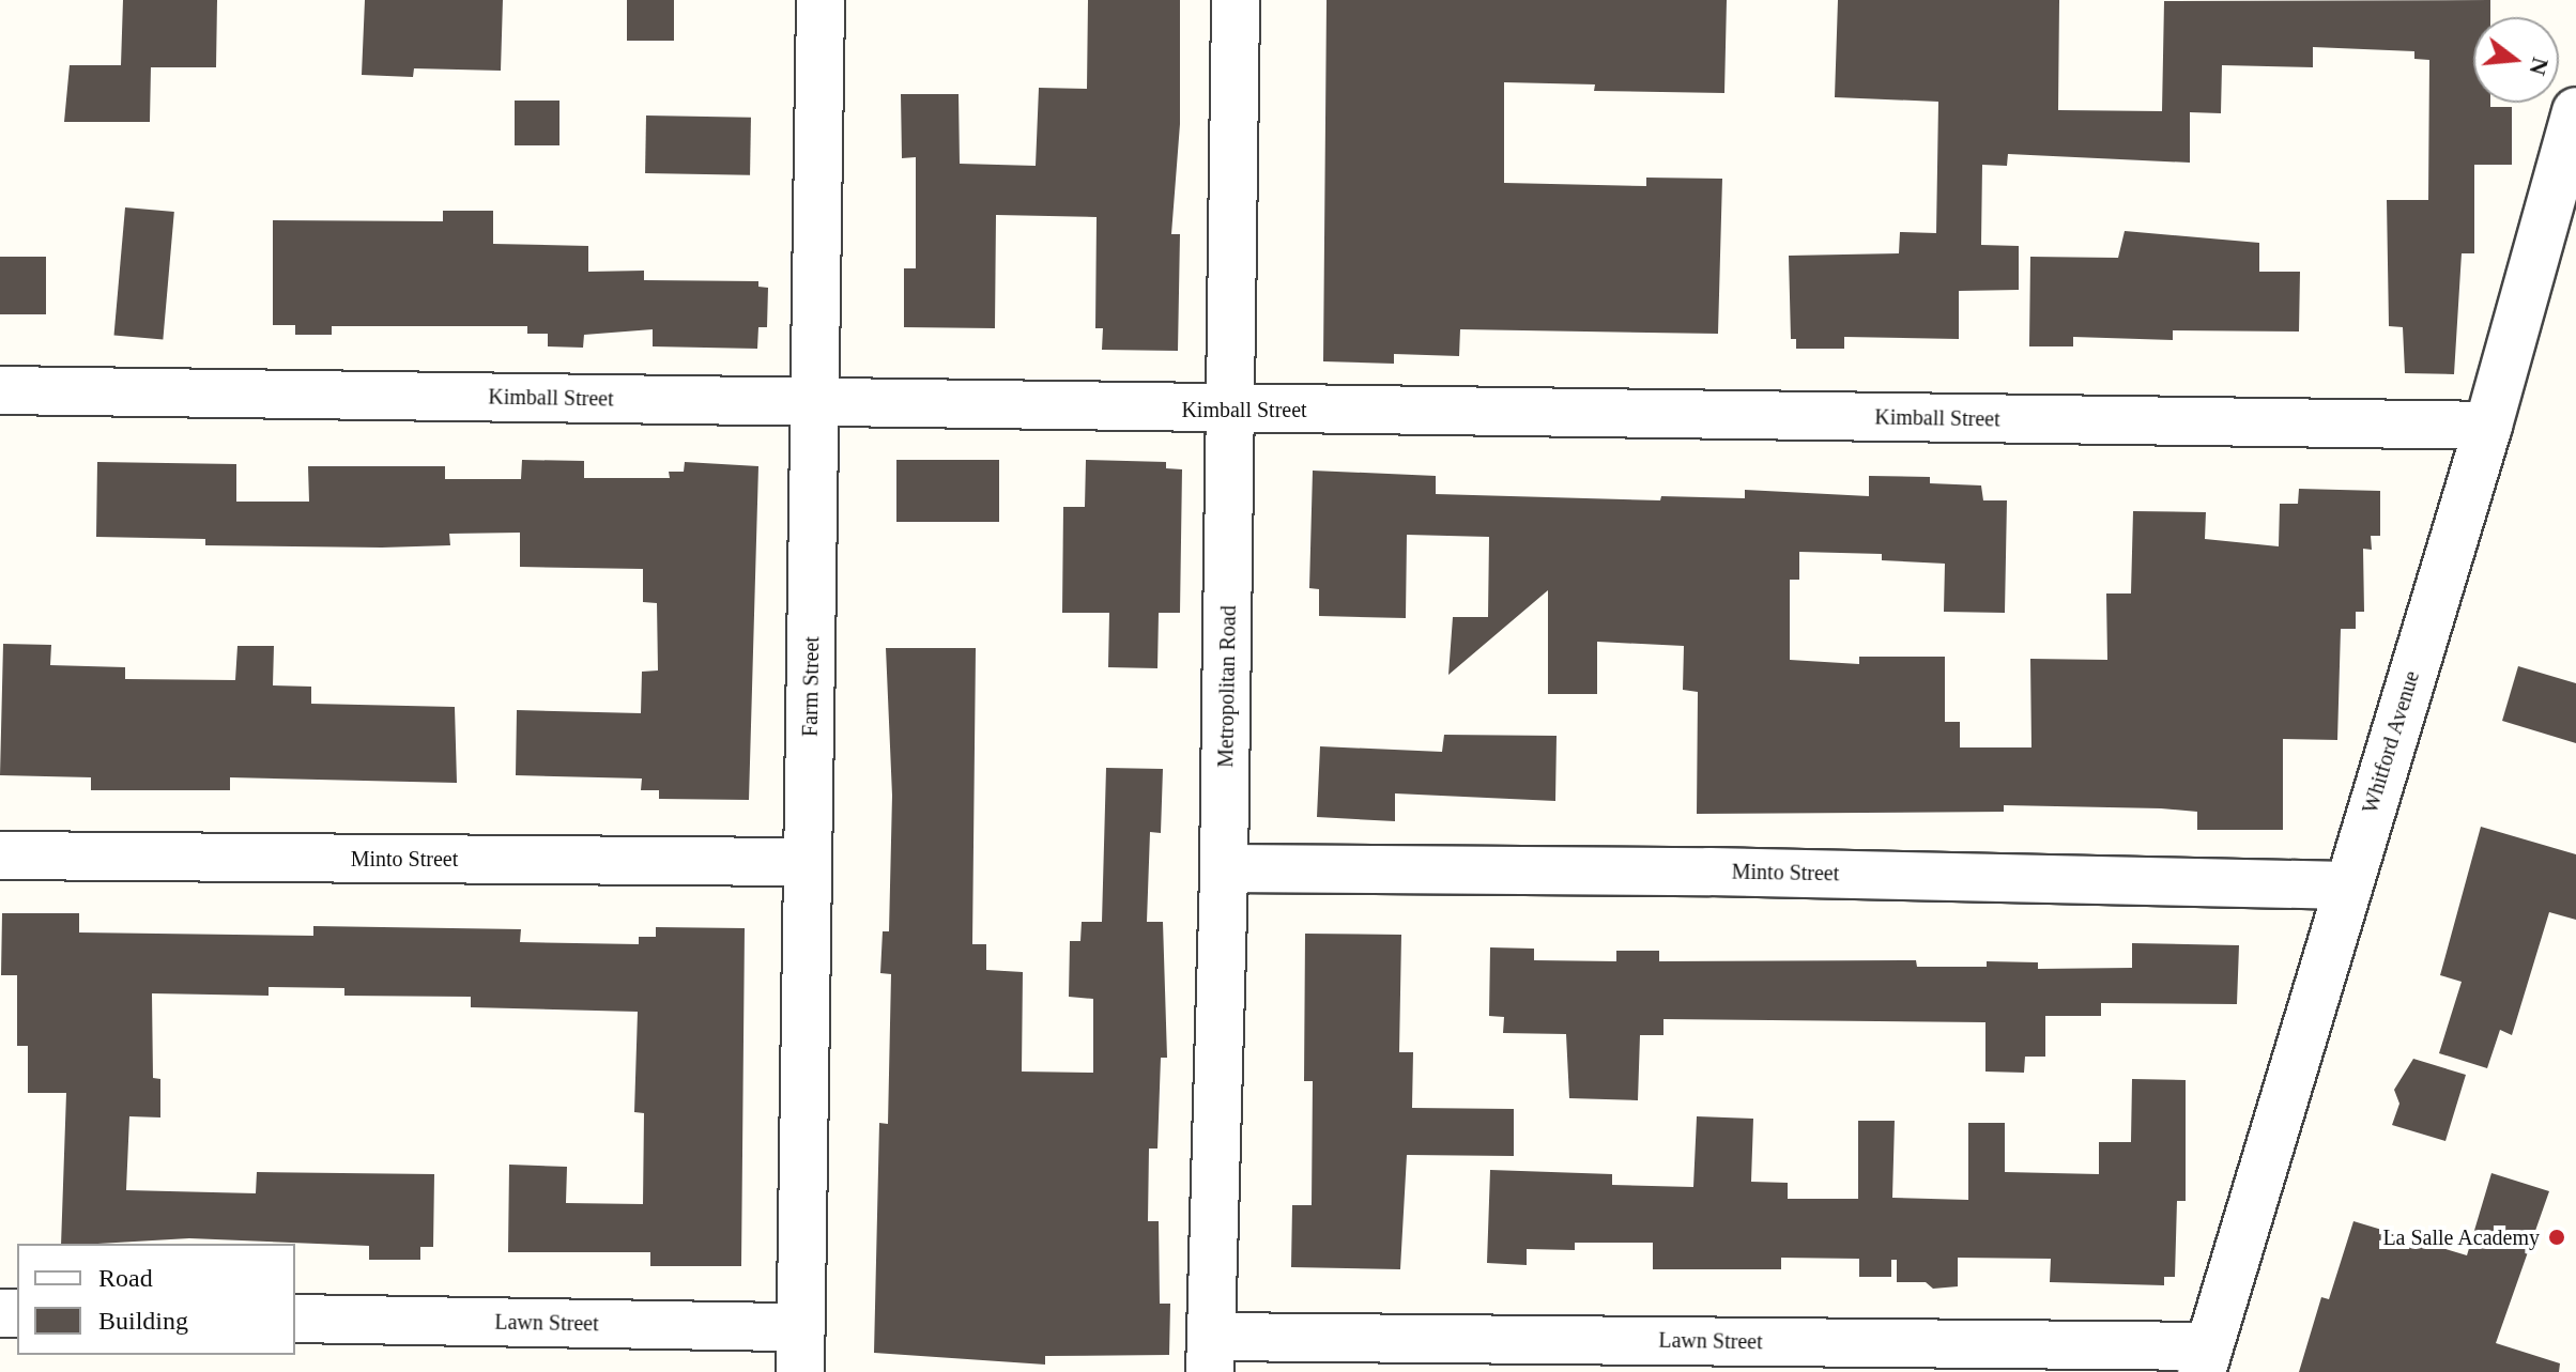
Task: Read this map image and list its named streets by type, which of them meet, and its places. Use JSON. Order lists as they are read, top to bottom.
{
  "streets": {
    "street": [
      "Kimball Street",
      "Farm Street",
      "Metropolitan Road",
      "Whitford Avenue",
      "Minto Street",
      "Lawn Street"
    ]
  },
  "crossings": [
    ["Kimball Street", "Farm Street"],
    ["Kimball Street", "Metropolitan Road"],
    ["Kimball Street", "Whitford Avenue"],
    ["Farm Street", "Minto Street"],
    ["Farm Street", "Lawn Street"],
    ["Metropolitan Road", "Minto Street"],
    ["Metropolitan Road", "Lawn Street"],
    ["Whitford Avenue", "Minto Street"],
    ["Whitford Avenue", "Lawn Street"]
  ],
  "places": ["La Salle Academy"],
  "legend": ["Road", "Building"],
  "north": "right"
}
